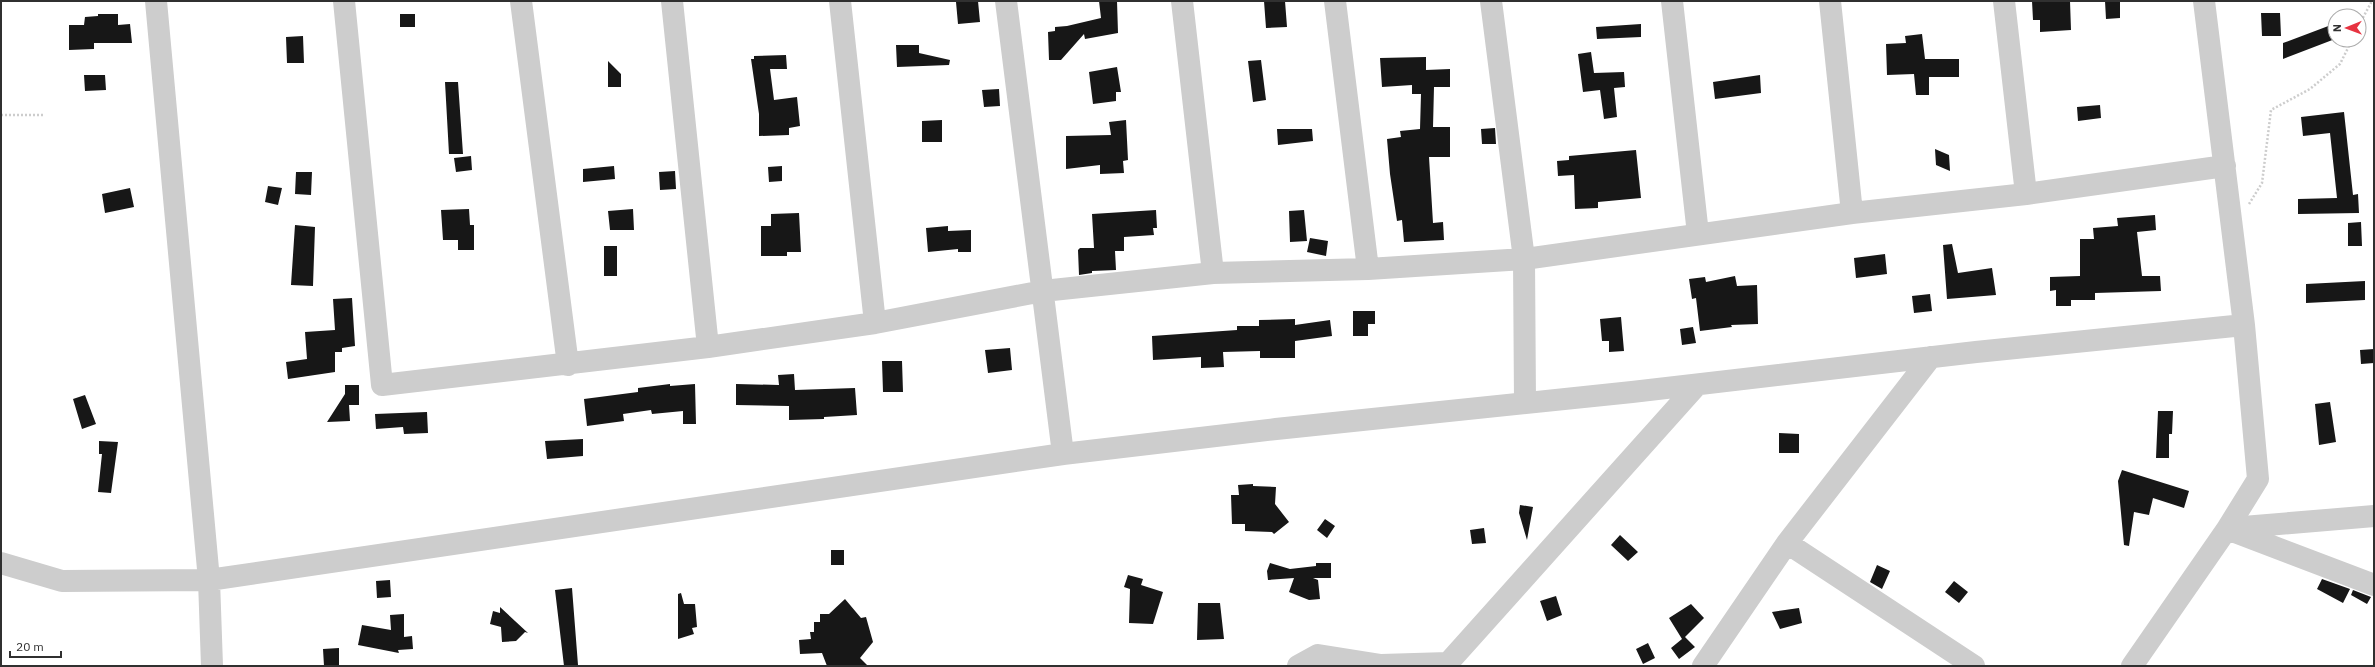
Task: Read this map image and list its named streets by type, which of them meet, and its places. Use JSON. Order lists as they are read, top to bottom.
{
  "scale_bar": "20 m",
  "north": "left"
}
